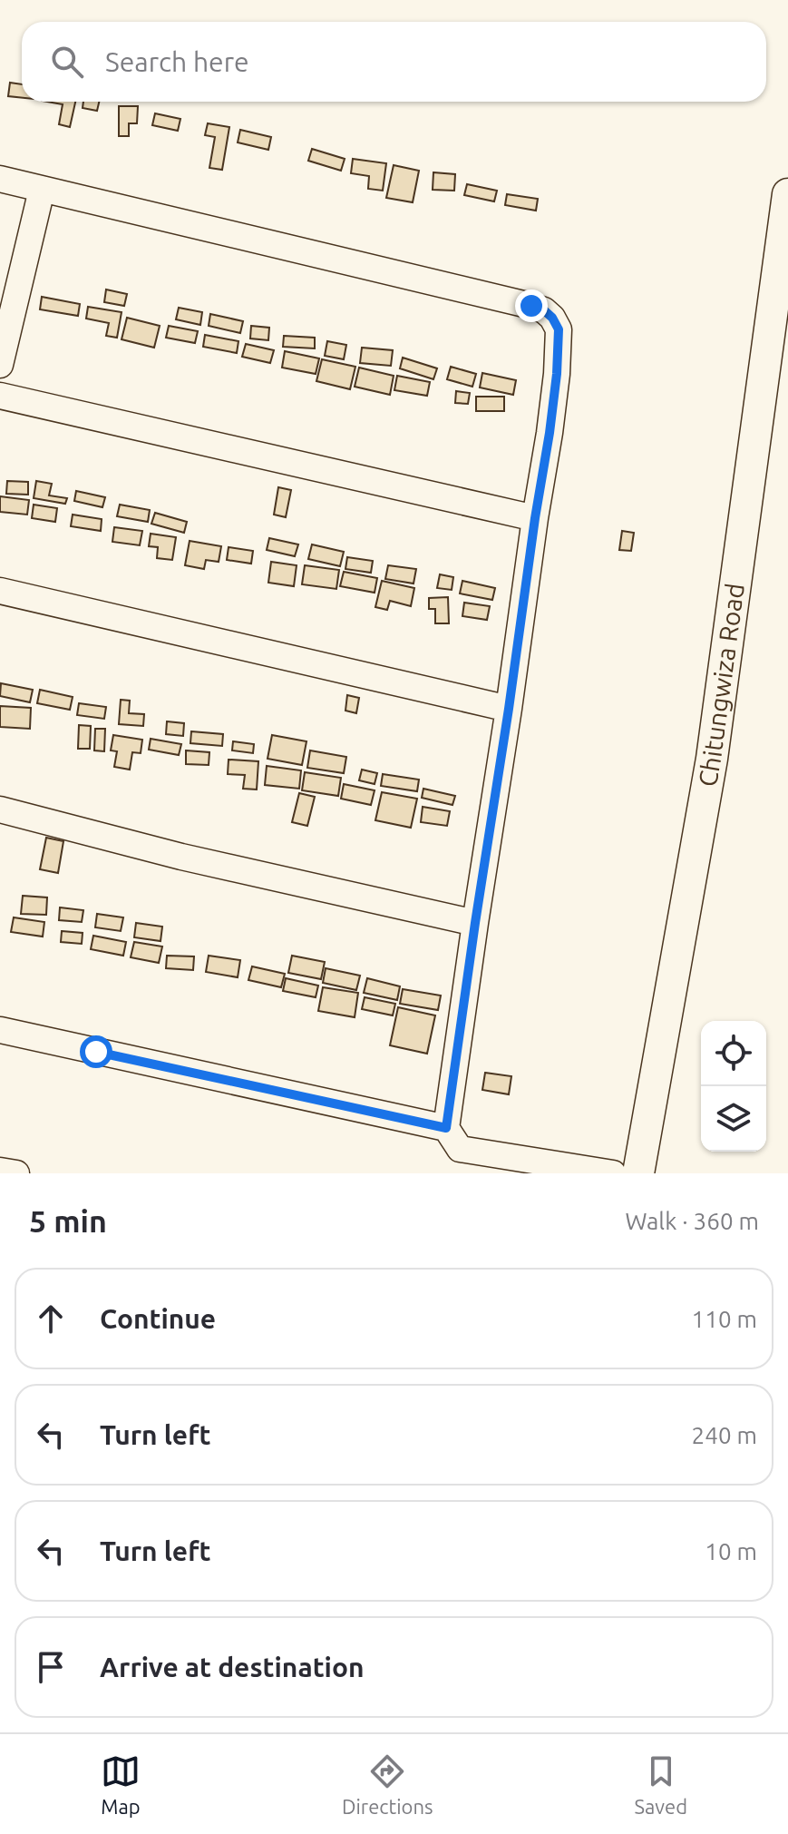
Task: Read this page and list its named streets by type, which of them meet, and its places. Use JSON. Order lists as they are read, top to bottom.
{
  "streets": {
    "main road": ["Chitungwiza Road"]
  },
  "page": {
    "search": "Search here",
    "heading": ["5 min", "Walk · 360 m"],
    "list": [
      ["Continue", "110 m"],
      ["Turn left", "240 m"],
      ["Turn left", "10 m"],
      "Arrive at destination"
    ],
    "nav": ["Map", "Directions", "Saved"]
  }
}
